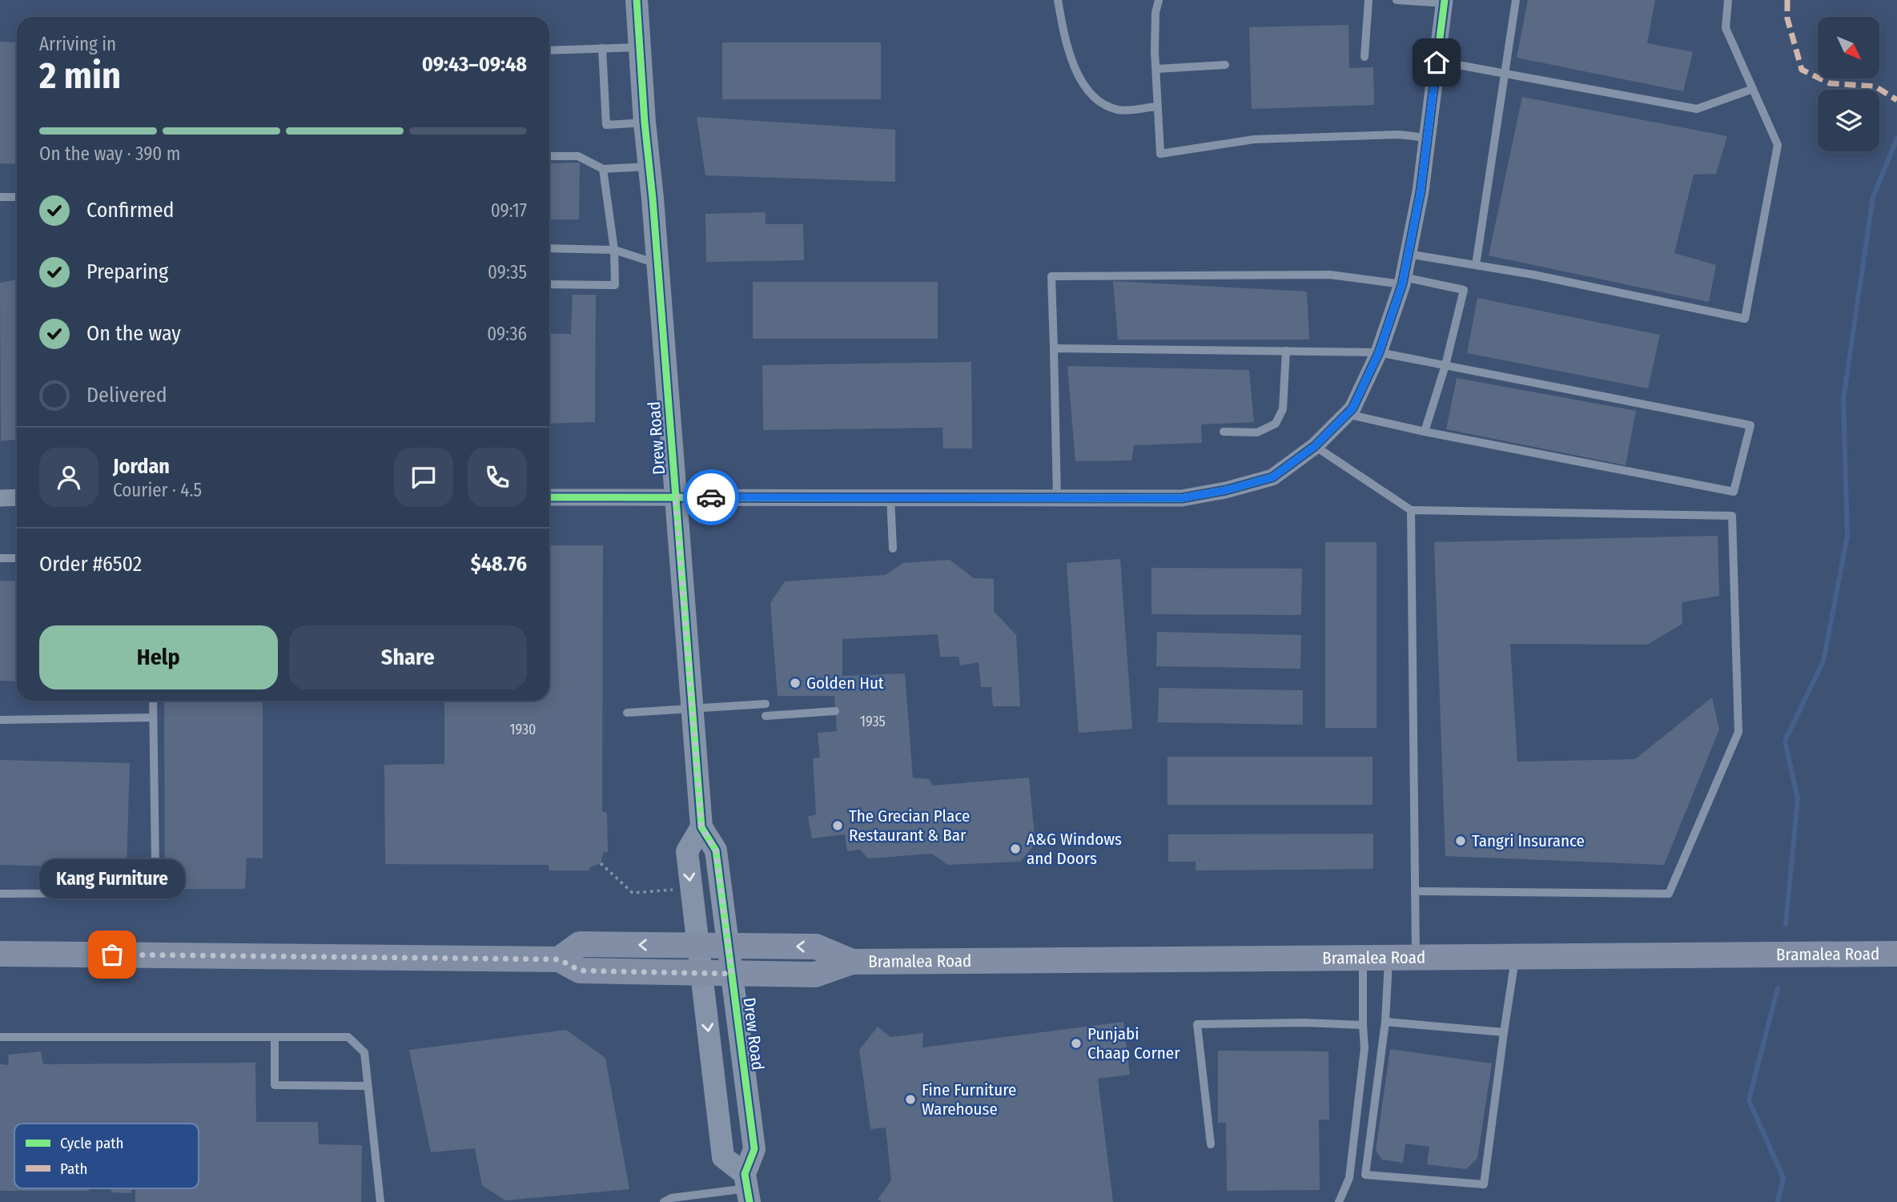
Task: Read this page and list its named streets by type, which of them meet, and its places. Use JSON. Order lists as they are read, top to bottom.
{
  "streets": {
    "main road": ["Bramalea Road"],
    "street": ["Drew Road"]
  },
  "crossings": [
    ["Drew Road", "Bramalea Road"]
  ],
  "places": [
    "Golden Hut",
    "The Grecian Place Restaurant & Bar",
    "Tangri Insurance",
    "A&G Windows and Doors",
    "Kang Furniture",
    "Punjabi Chaap Corner",
    "Fine Furniture Warehouse"
  ],
  "house_numbers": ["1935", "1930"],
  "legend": ["Cycle path", "Path"],
  "north": "bottom right",
  "page": {
    "heading": ["2 min", "Arriving in", "09:43–09:48"],
    "panel": [
      "Jordan",
      "Courier · 4.5",
      "Order #6502",
      "$48.76"
    ],
    "bar": "On the way · 390 m",
    "list": [
      ["Confirmed", "09:17"],
      ["Preparing", "09:35"],
      ["On the way", "09:36"],
      "Delivered"
    ],
    "buttons": ["Help", "Share"],
    "bubble": "Kang Furniture"
  }
}
